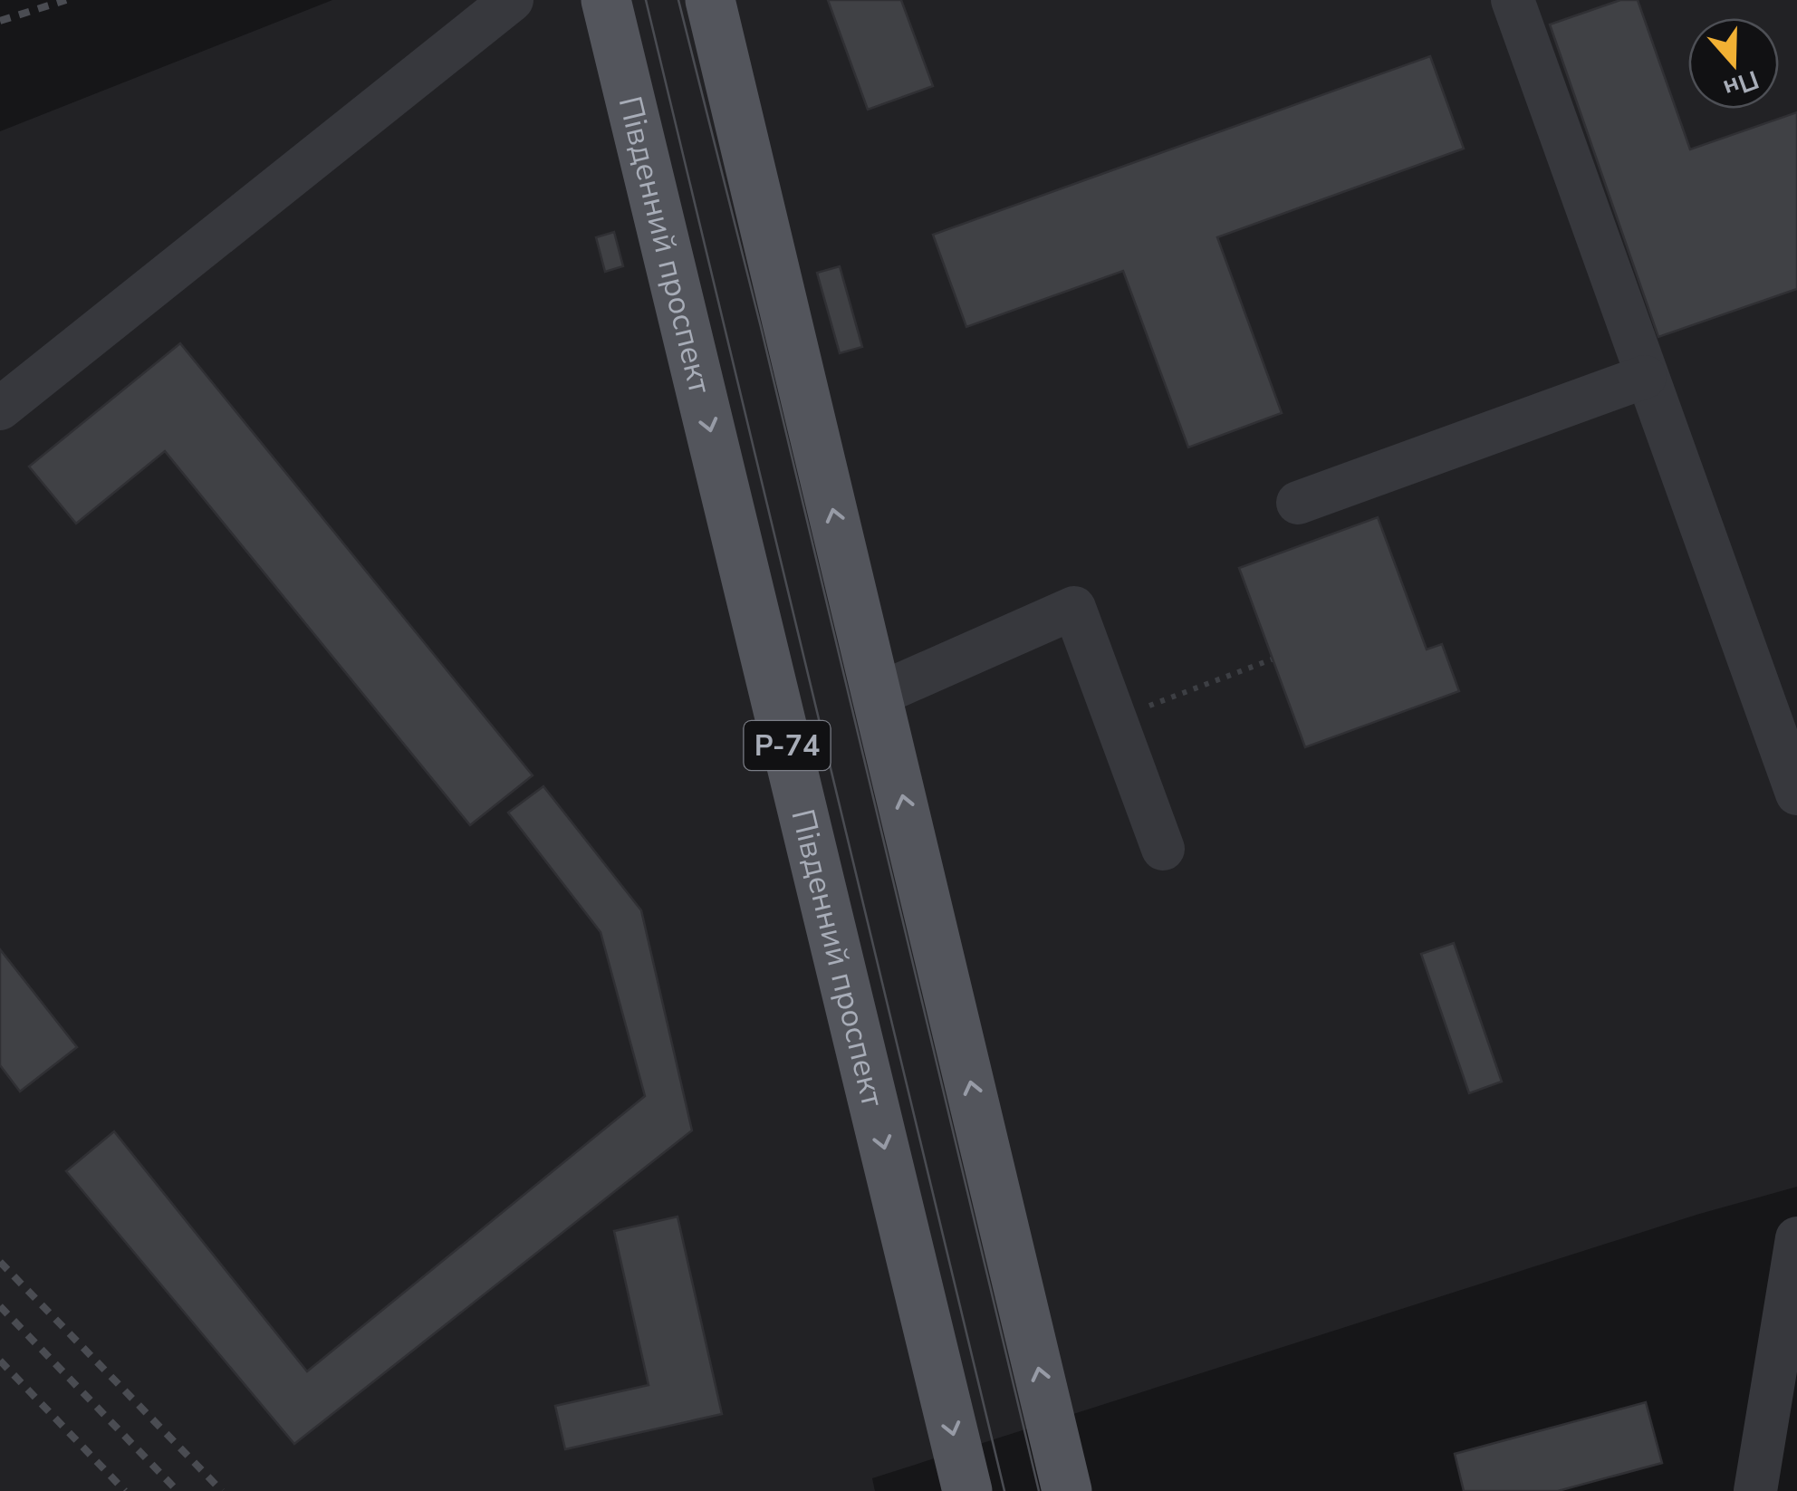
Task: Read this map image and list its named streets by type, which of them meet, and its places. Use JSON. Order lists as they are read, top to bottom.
{
  "streets": {
    "main road": ["Південний проспект", "Р-74"]
  },
  "north": "bottom"
}
